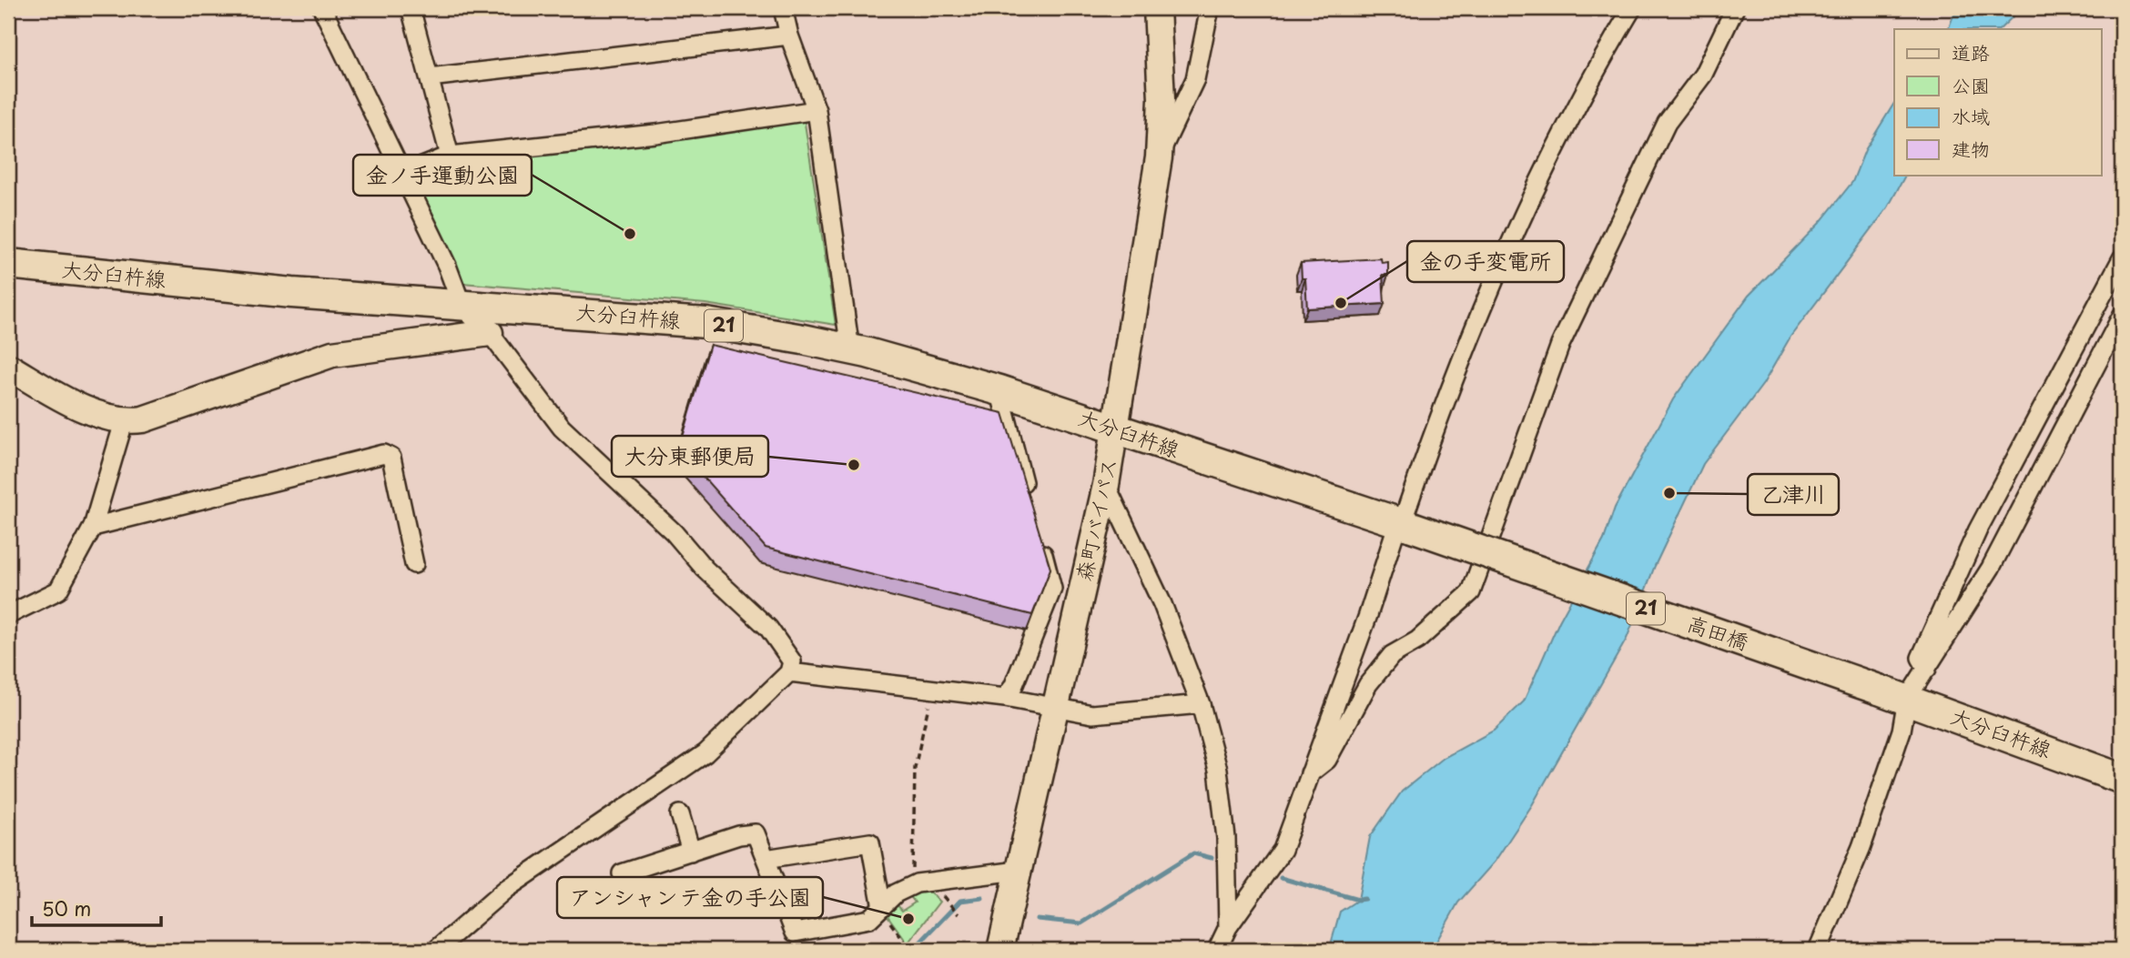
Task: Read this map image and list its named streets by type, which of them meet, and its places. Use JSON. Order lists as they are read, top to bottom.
{
  "streets": {
    "main road": [
      "大分臼杵線",
      "21",
      "森町バイパス",
      "高田橋"
    ]
  },
  "crossings": [
    ["大分臼杵線", "森町バイパス"],
    ["大分臼杵線", "高田橋"]
  ],
  "places": [
    "金ノ手運動公園",
    "金の手変電所",
    "大分東郵便局",
    "乙津川",
    "アンシャンテ金の手公園"
  ],
  "legend": [
    "道路",
    "公園",
    "水域",
    "建物"
  ],
  "scale_bar": "50 m"
}
